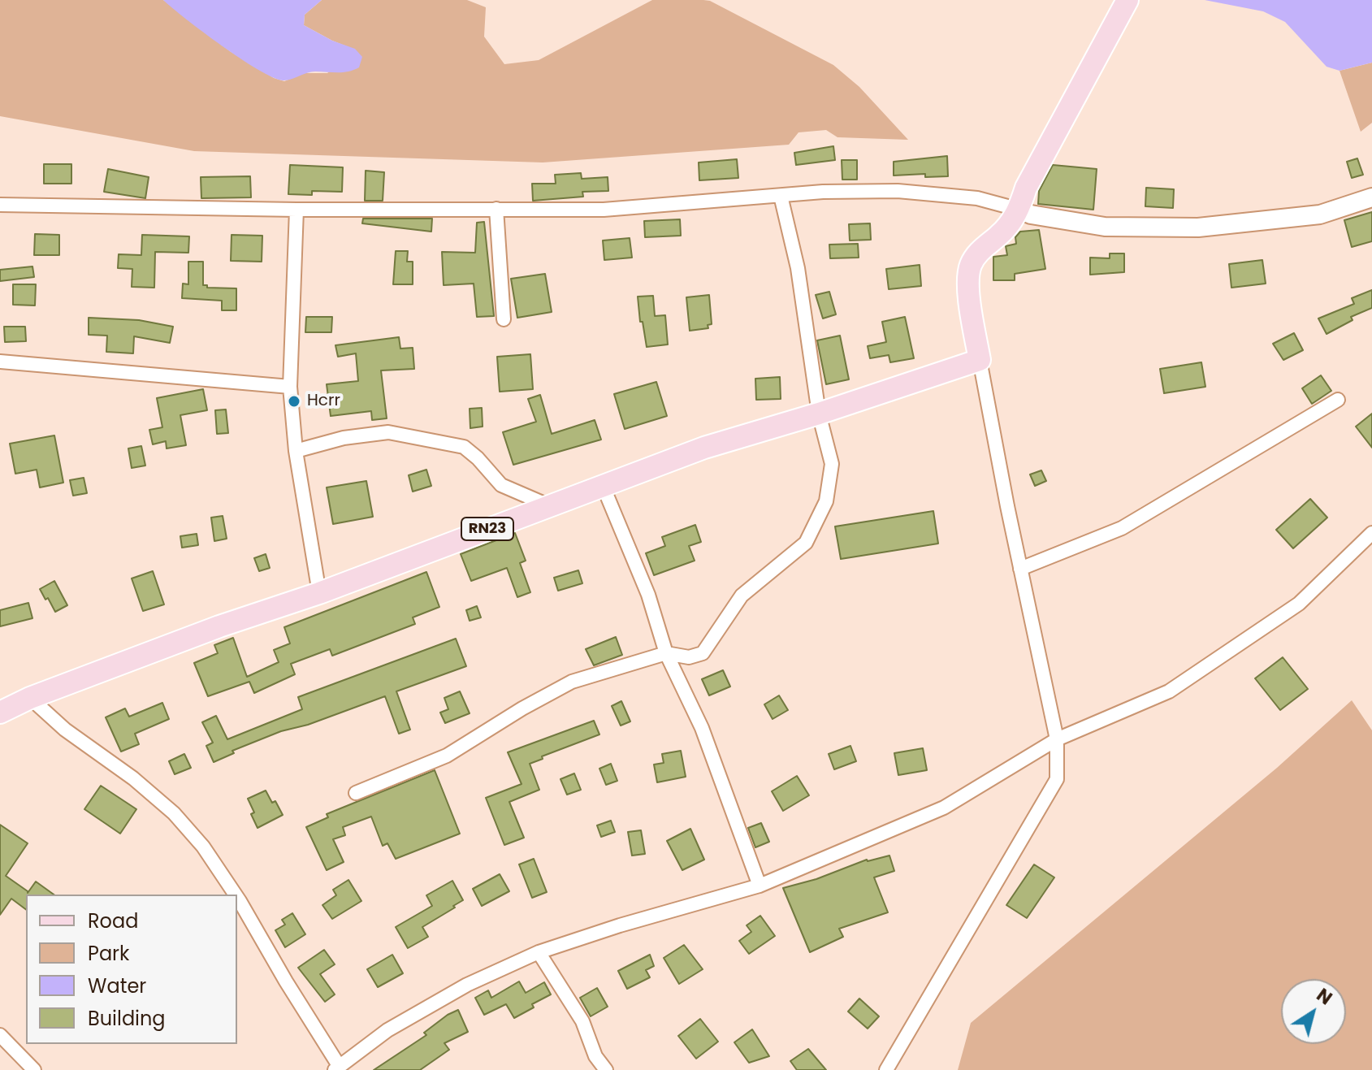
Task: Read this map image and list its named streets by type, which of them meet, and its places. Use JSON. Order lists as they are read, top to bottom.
{
  "streets": {
    "main road": ["RN23"]
  },
  "places": ["Hcrr"],
  "legend": [
    "Road",
    "Park",
    "Water",
    "Building"
  ],
  "north": "top right"
}
